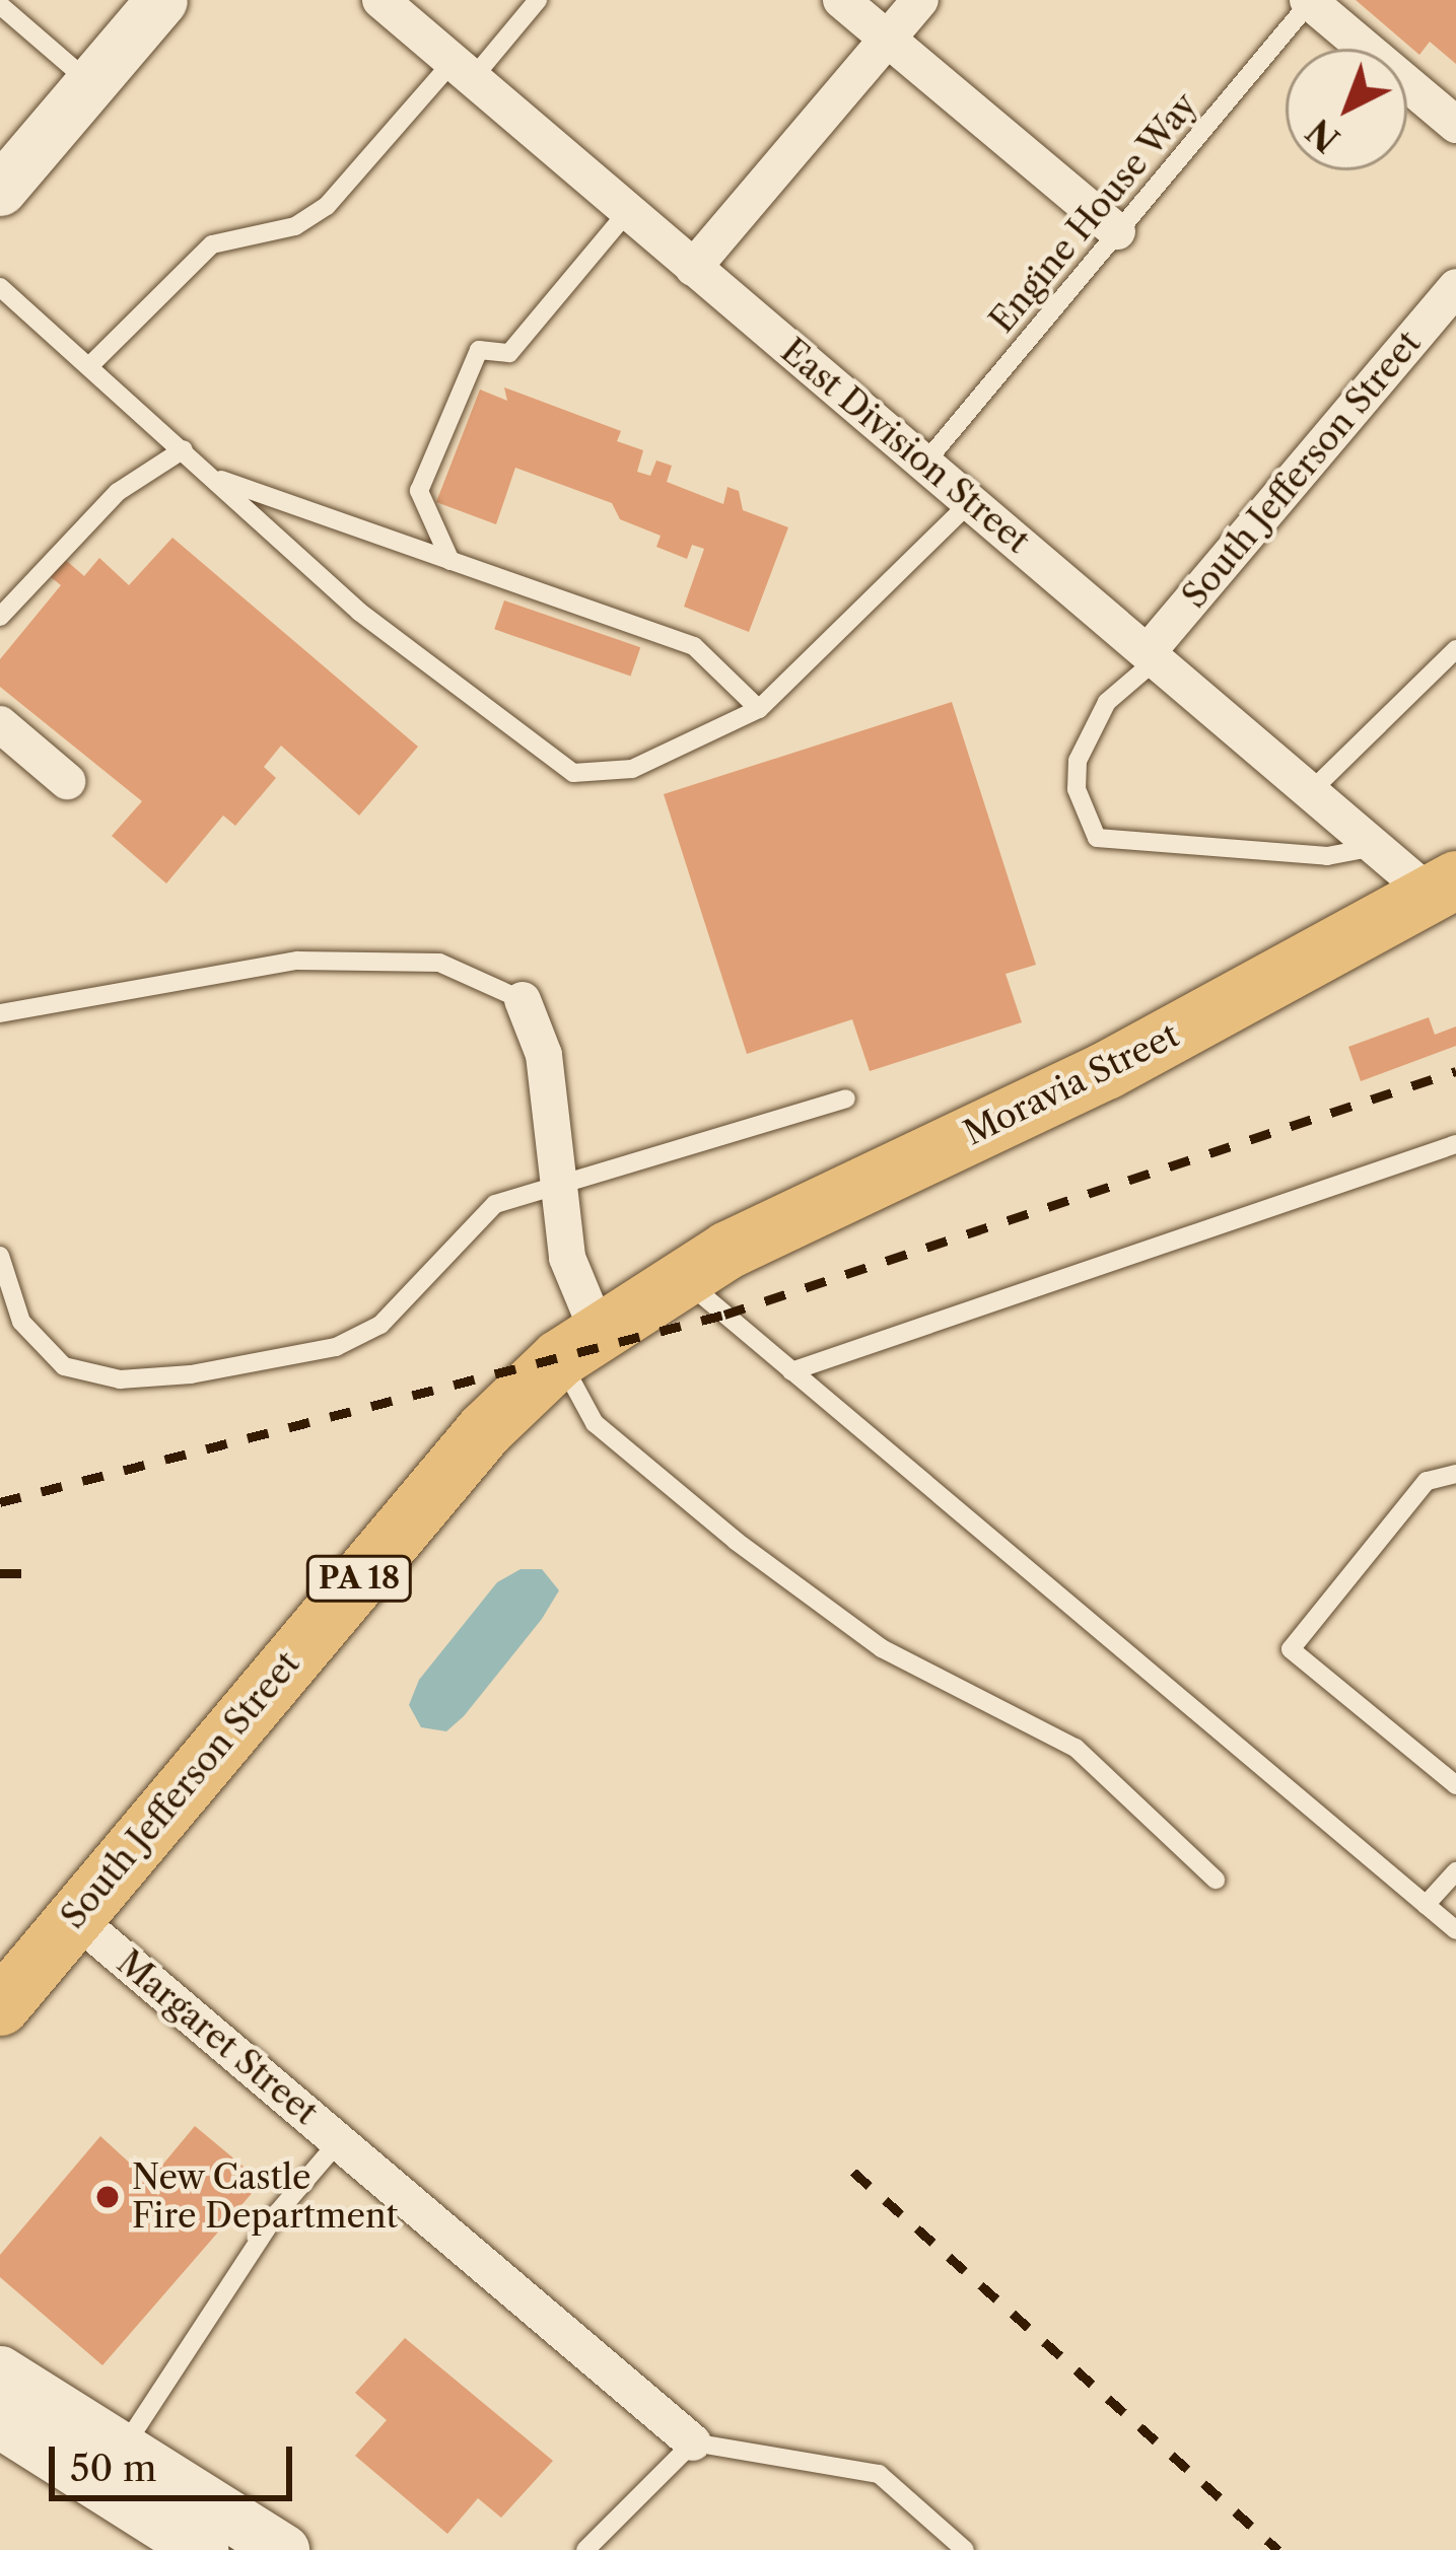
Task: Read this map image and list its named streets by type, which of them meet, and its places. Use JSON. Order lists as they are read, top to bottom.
{
  "streets": {
    "main road": ["South Jefferson Street", "Moravia Street", "PA 18"],
    "street": ["East Division Street", "Margaret Street"],
    "lane": ["Engine House Way"]
  },
  "crossings": [
    ["Engine House Way", "East Division Street"],
    ["East Division Street", "South Jefferson Street"],
    ["East Division Street", "Moravia Street"],
    ["South Jefferson Street", "Moravia Street"],
    ["South Jefferson Street", "Margaret Street"]
  ],
  "places": ["New Castle Fire Department"],
  "scale_bar": "50 m",
  "north": "bottom left"
}
